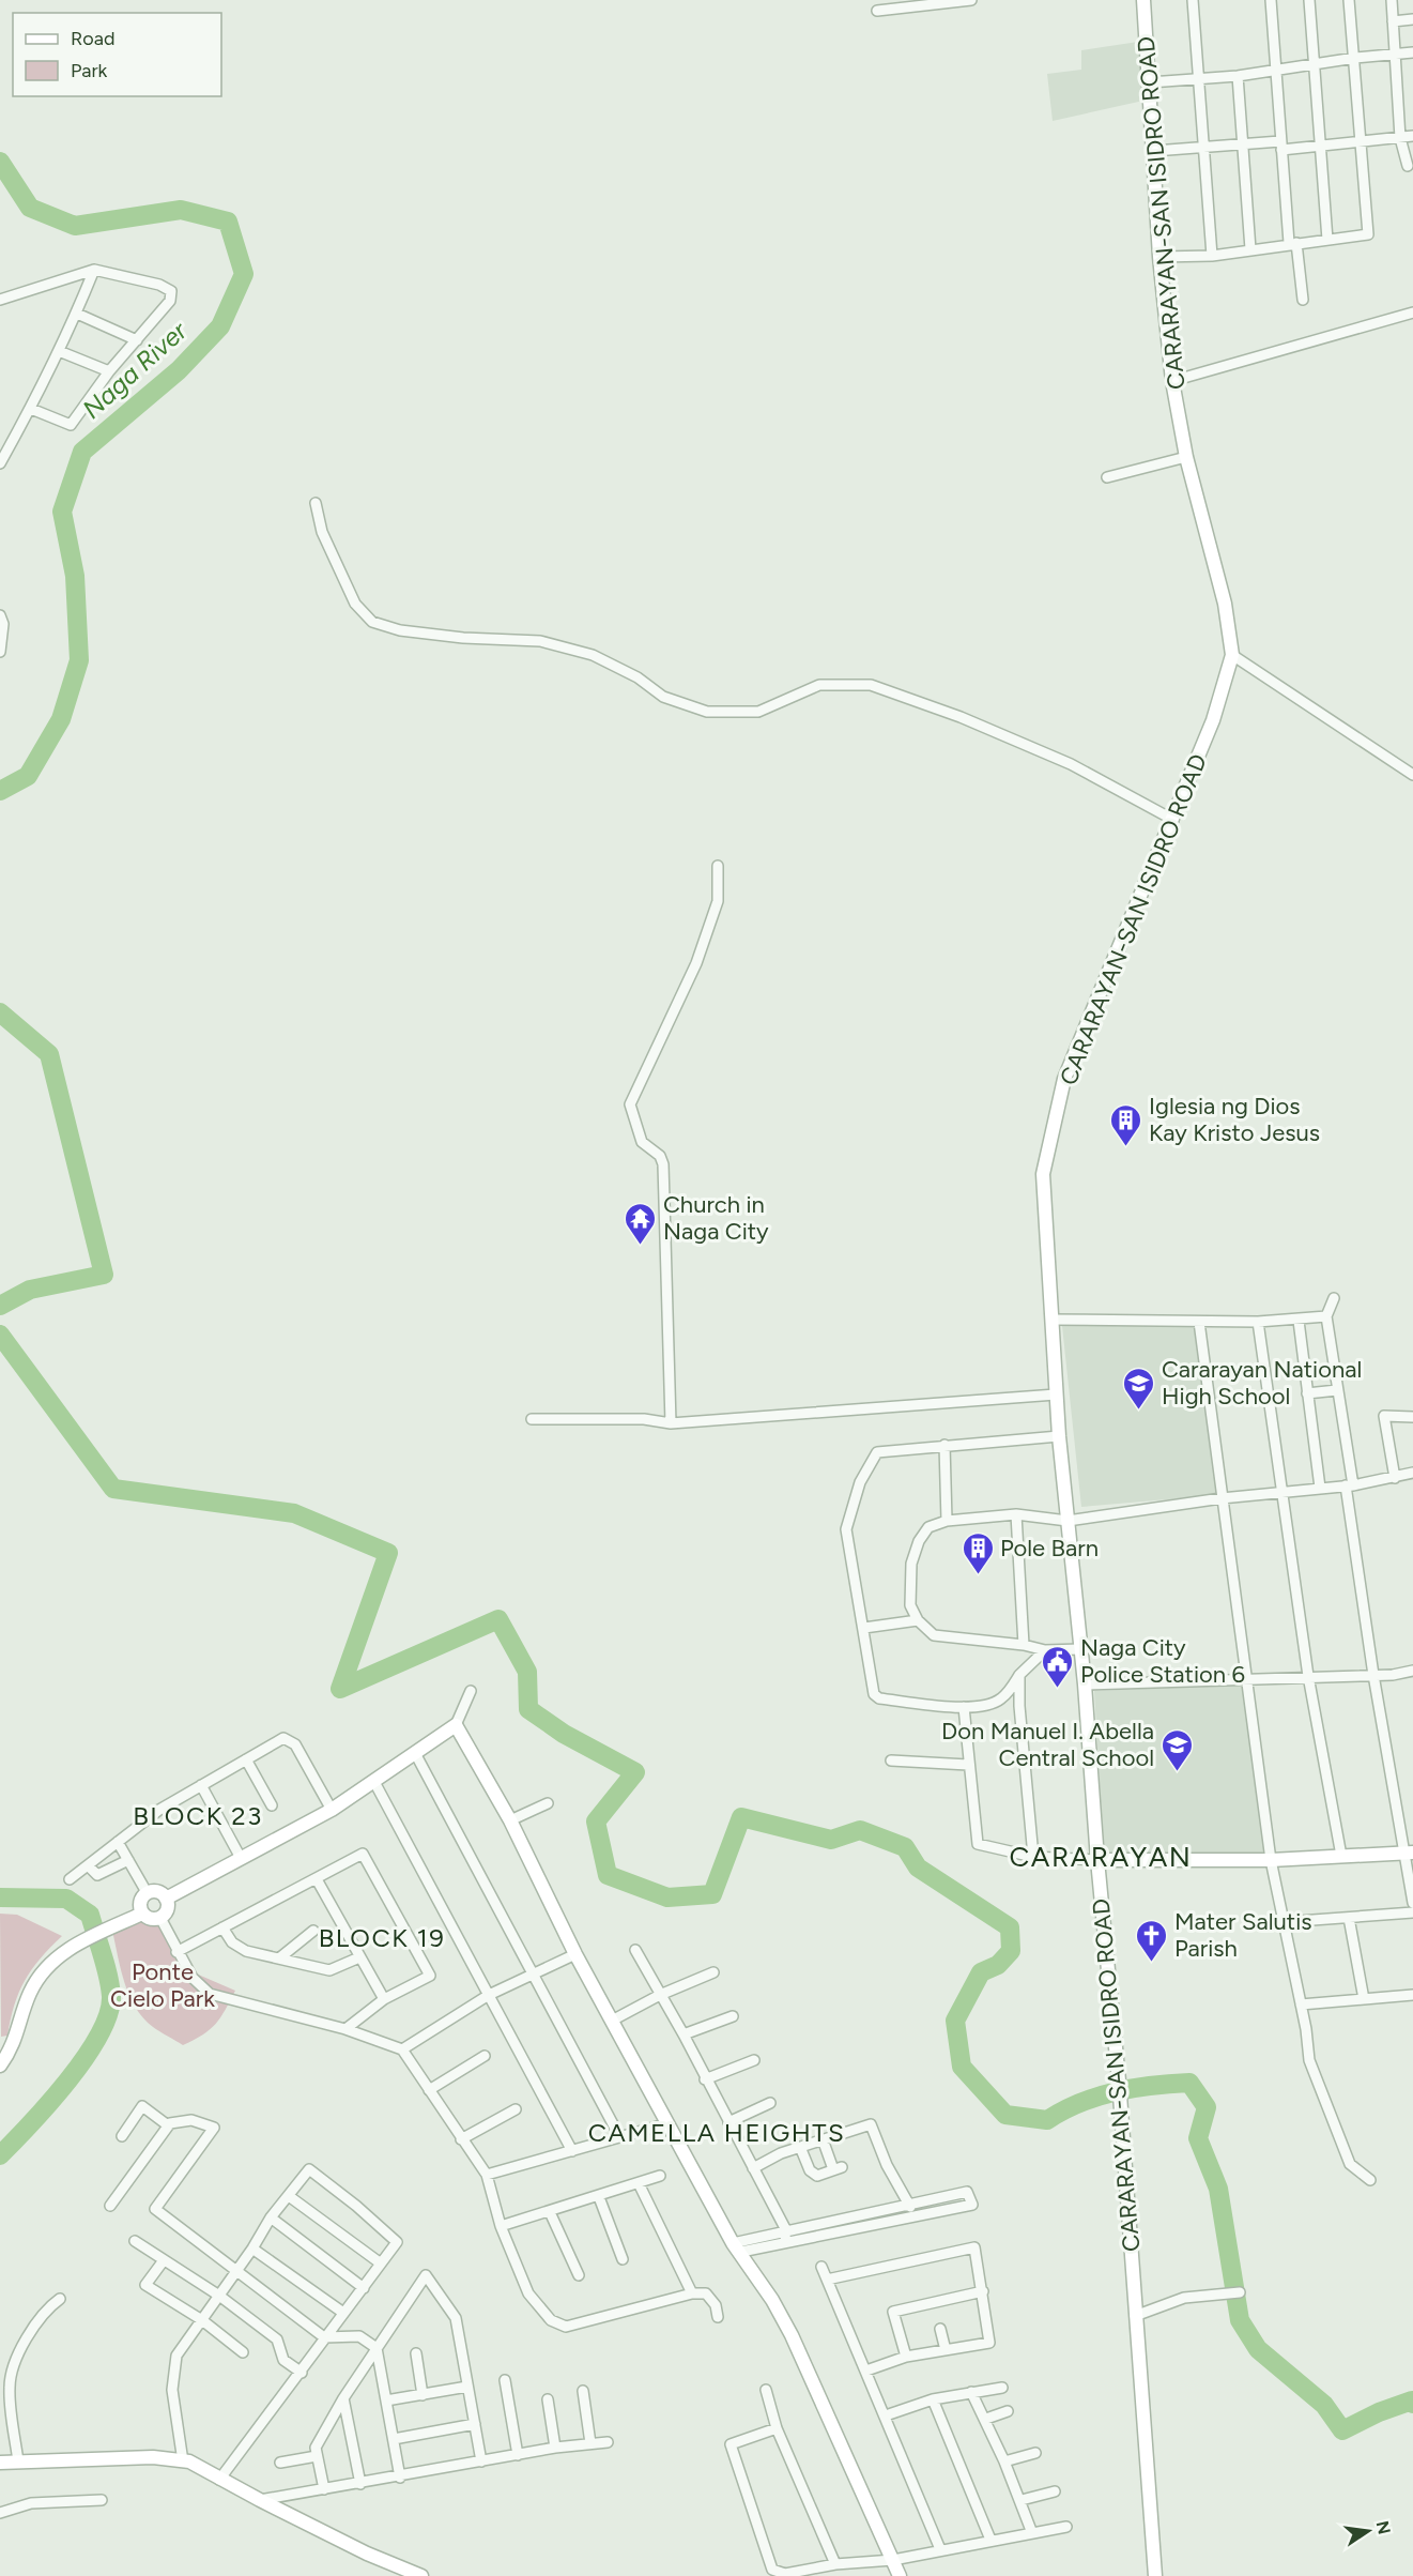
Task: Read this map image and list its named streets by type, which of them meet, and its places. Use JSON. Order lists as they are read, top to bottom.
{
  "streets": {
    "main road": ["CARARAYAN-SAN ISIDRO ROAD"]
  },
  "districts": [
    "BLOCK 23",
    "CARARAYAN",
    "BLOCK 19",
    "CAMELLA HEIGHTS"
  ],
  "water": ["Naga River"],
  "parks": ["Ponte Cielo Park"],
  "places": {
    "building": ["Iglesia ng Dios Kay Kristo Jesus", "Pole Barn"],
    "temple": ["Church in Naga City"],
    "school or university": ["Cararayan National High School", "Don Manuel I. Abella Central School"],
    "public building": ["Naga City Police Station 6"],
    "church": ["Mater Salutis Parish"]
  },
  "legend": ["Road", "Park"],
  "north": "right"
}
